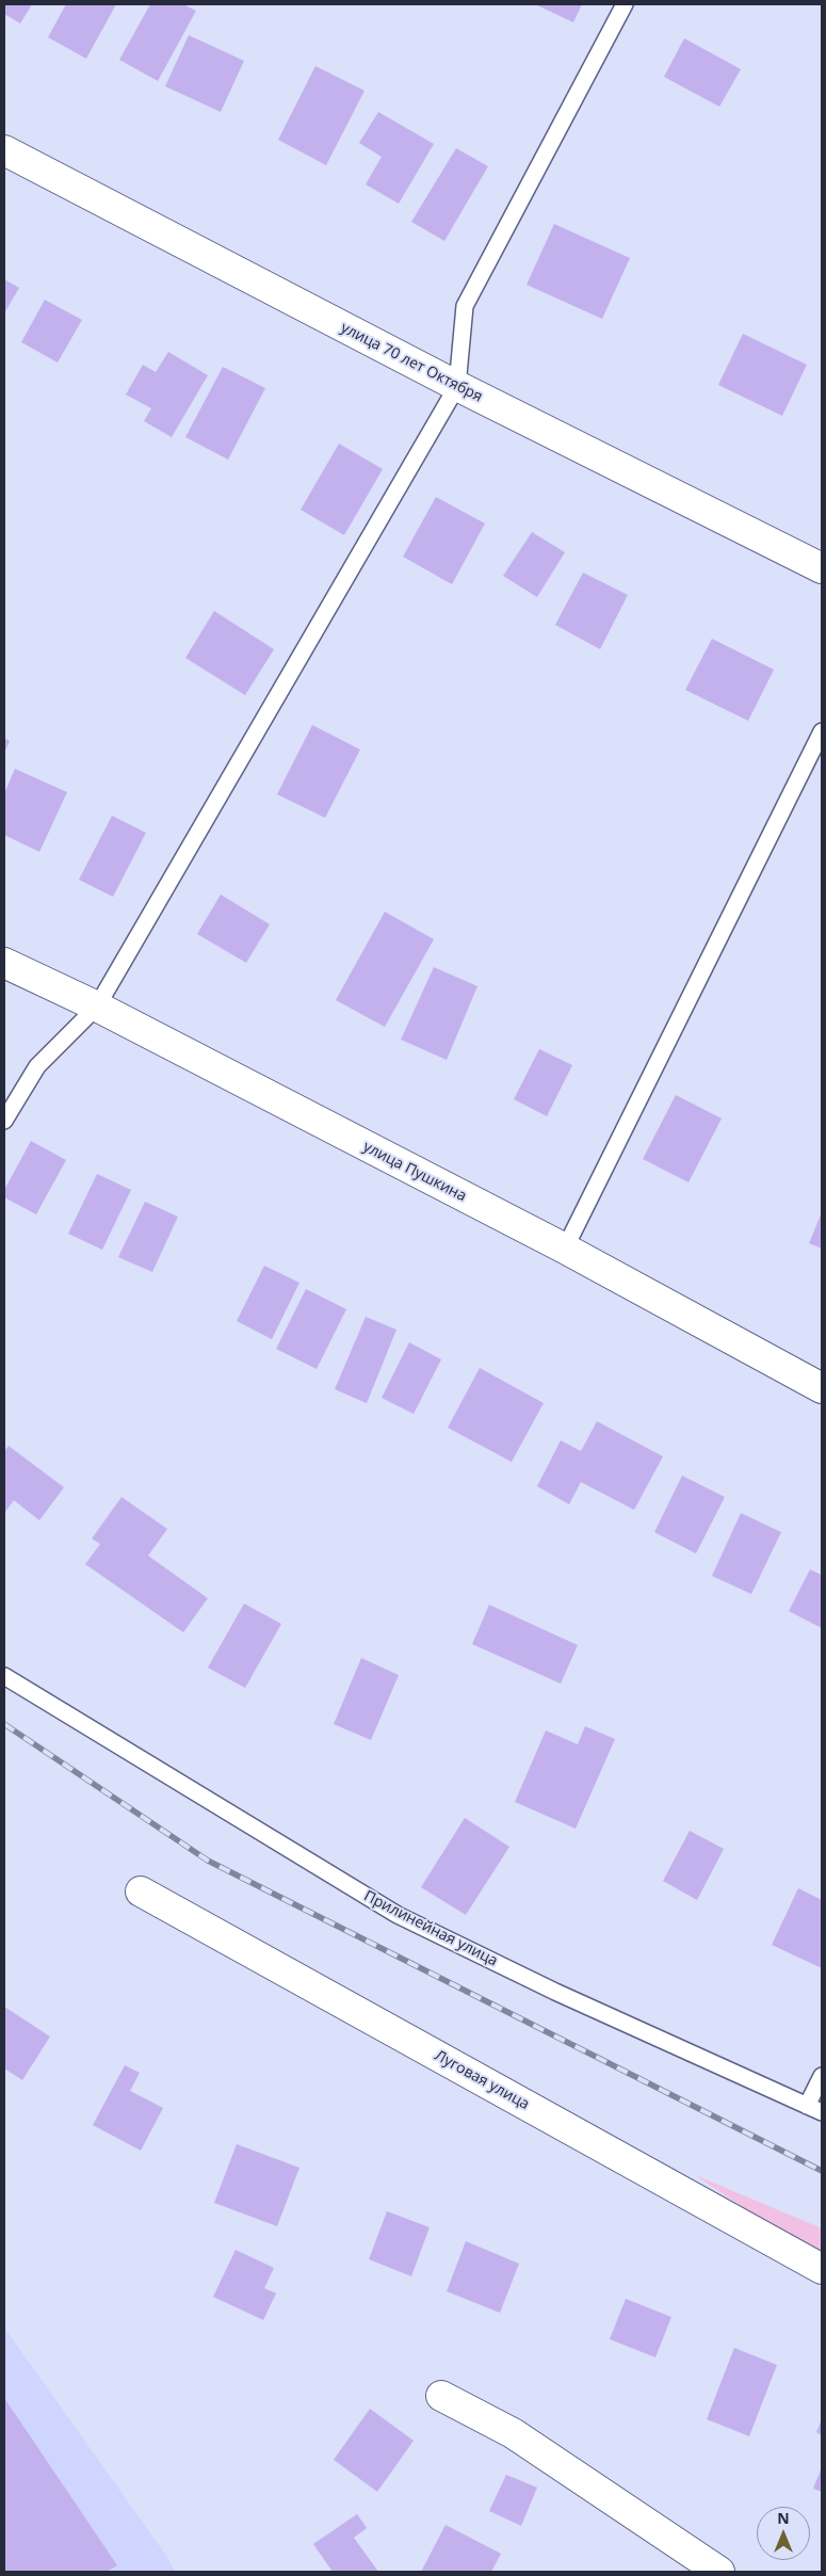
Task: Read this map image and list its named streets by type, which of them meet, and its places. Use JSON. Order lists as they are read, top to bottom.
{
  "streets": {
    "street": ["улица 70 лет Октября", "улица Пушкина", "Луговая улица"],
    "lane": ["Прилинейная улица"]
  },
  "north": "top"
}
